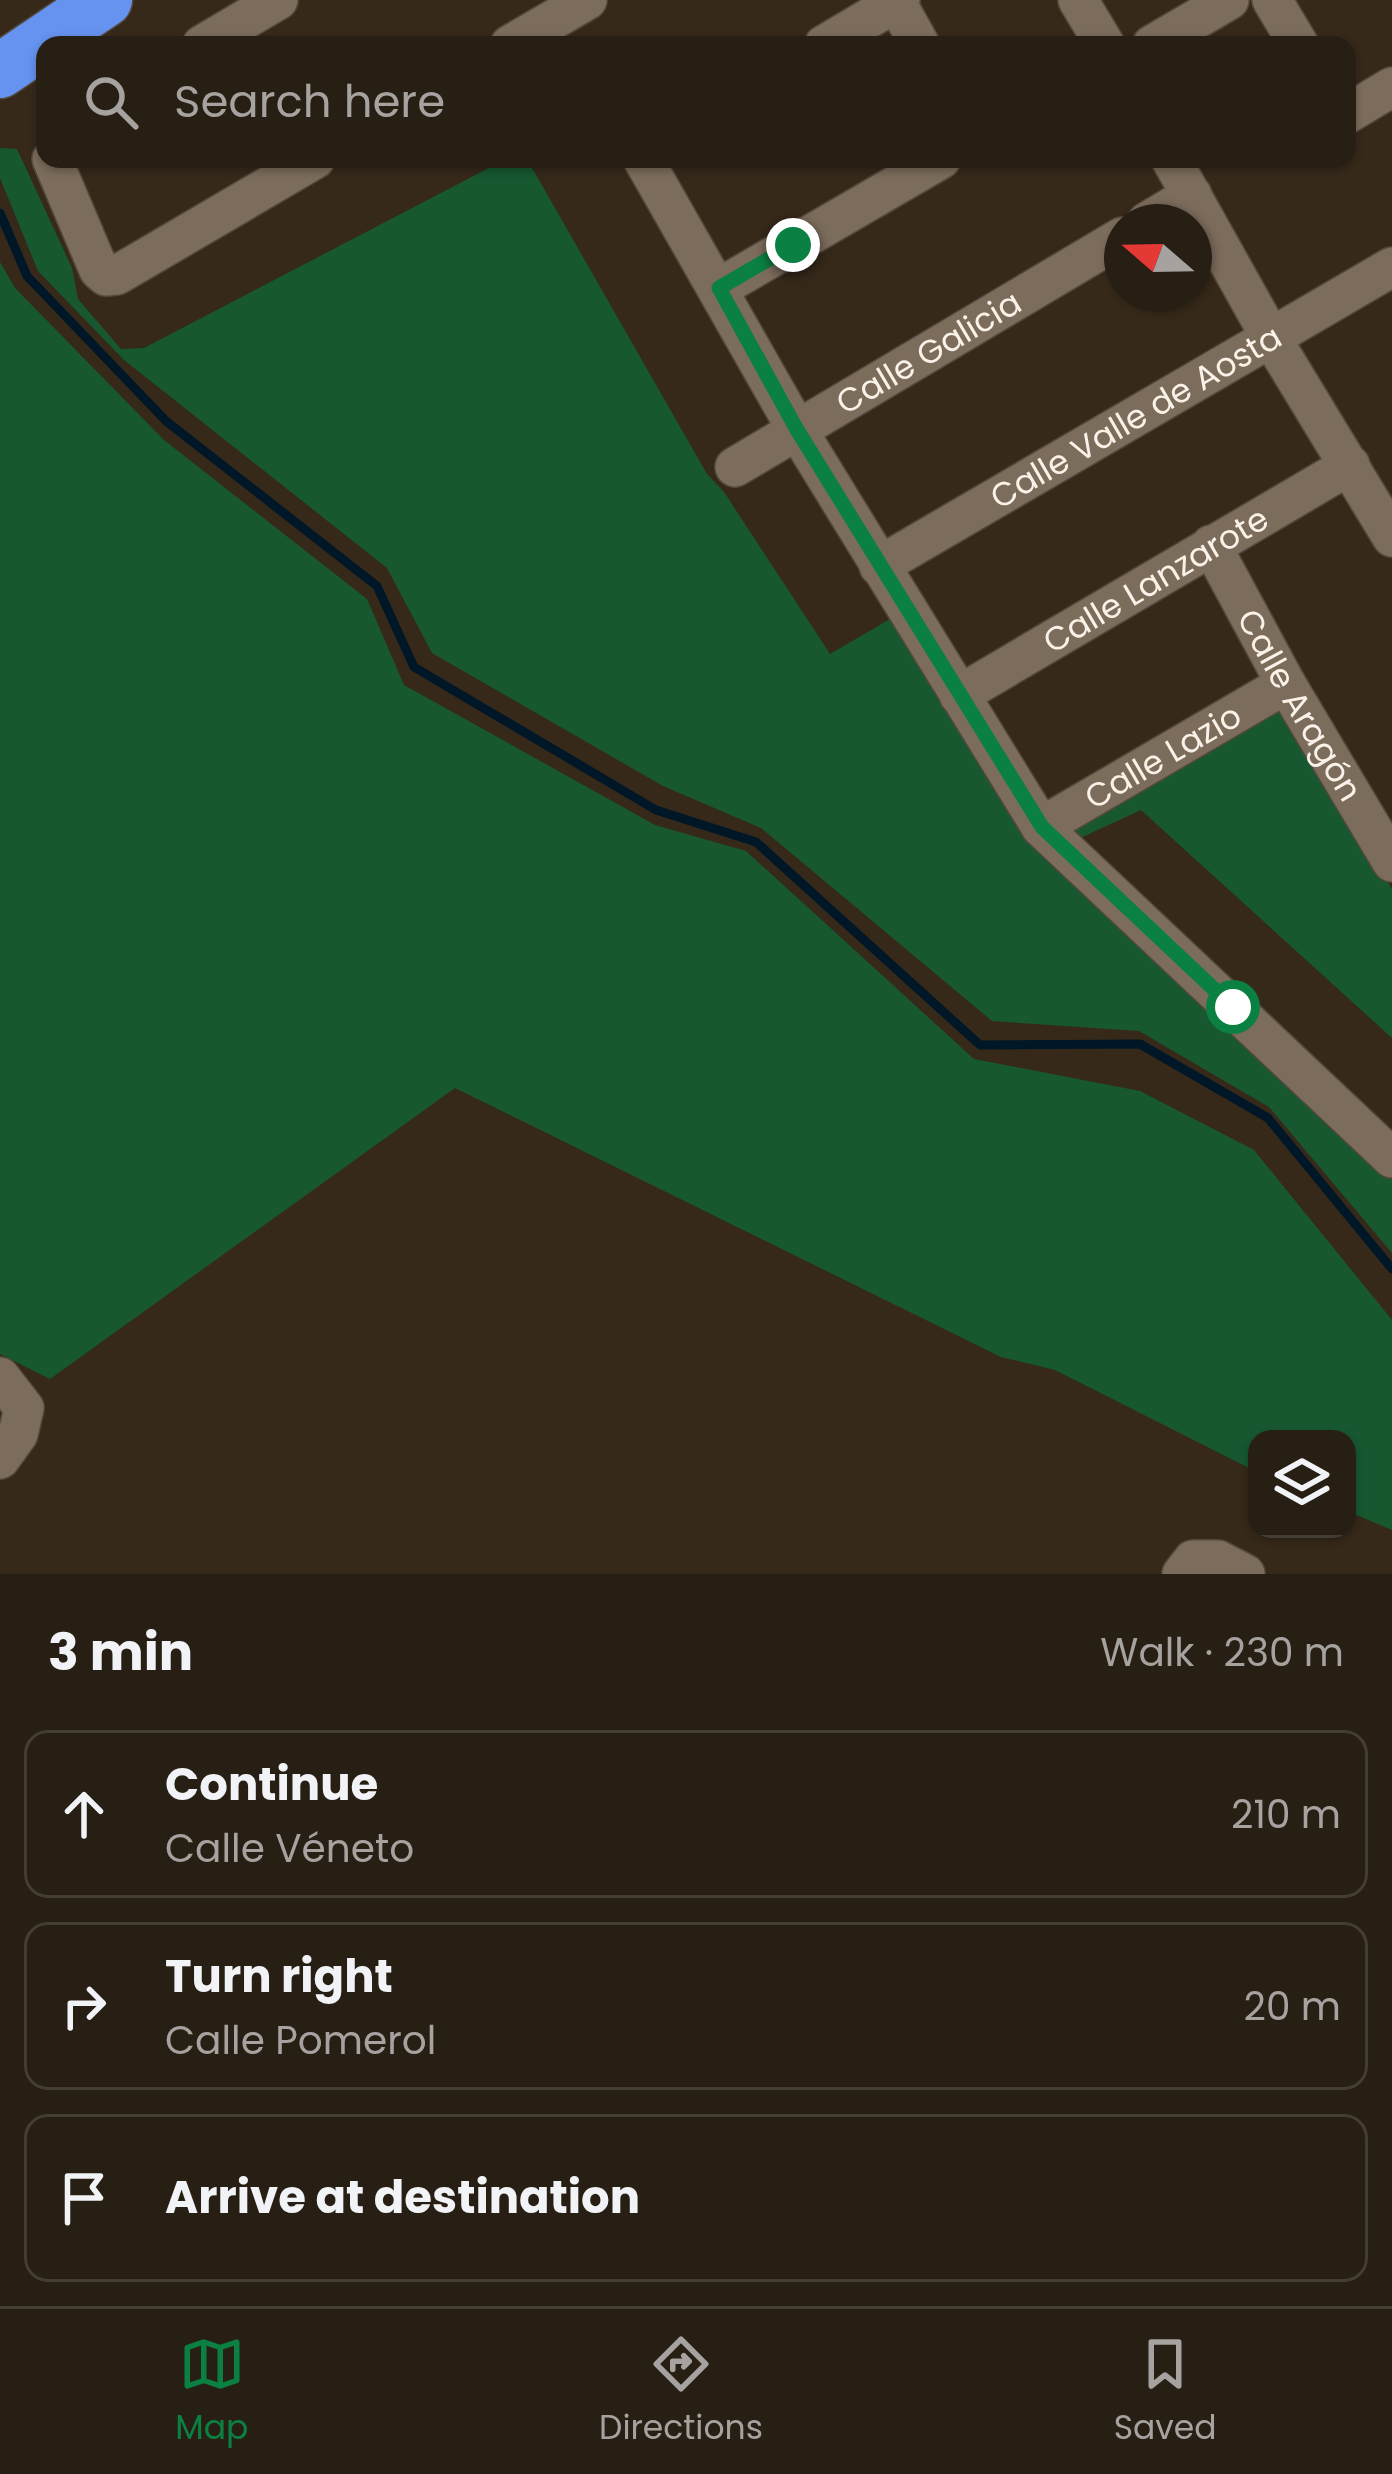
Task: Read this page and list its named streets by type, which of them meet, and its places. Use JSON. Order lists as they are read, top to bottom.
{
  "streets": {
    "street": [
      "Calle Galicia",
      "Calle Valle de Aosta",
      "Calle Lanzarote",
      "Calle Aragón",
      "Calle Lazio"
    ]
  },
  "crossings": [
    ["Calle Lanzarote", "Calle Aragón"],
    ["Calle Aragón", "Calle Lazio"]
  ],
  "north": "left",
  "page": {
    "search": "Search here",
    "heading": ["3 min", "Walk · 230 m"],
    "list": [
      ["Continue", "Calle Véneto", "210 m"],
      ["Turn right", "Calle Pomerol", "20 m"],
      "Arrive at destination"
    ],
    "nav": ["Map", "Directions", "Saved"]
  }
}
